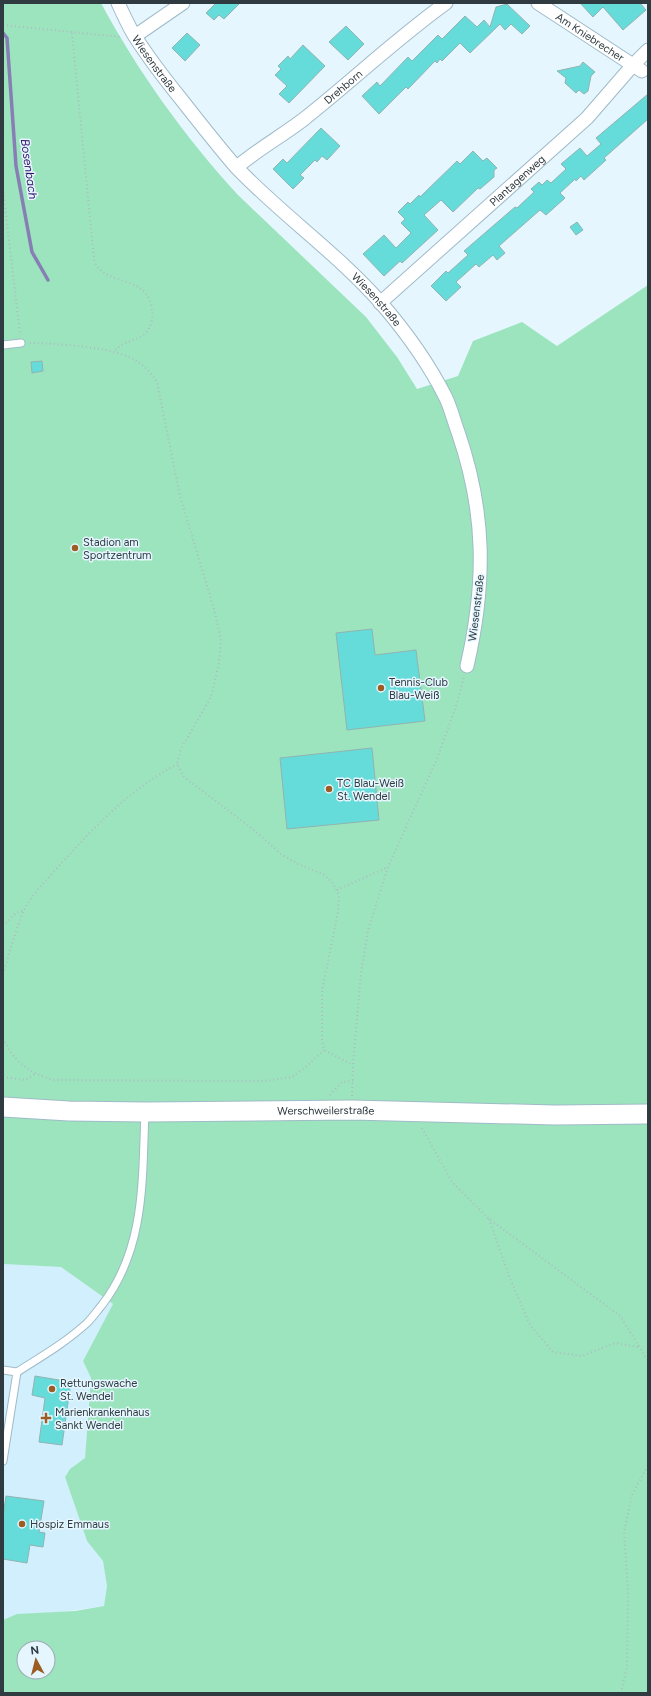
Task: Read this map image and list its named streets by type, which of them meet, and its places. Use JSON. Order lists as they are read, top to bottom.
{
  "streets": {
    "main road": ["Werschweilerstraße"],
    "street": [
      "Am Kniebrecher",
      "Wiesenstraße",
      "Drehborn",
      "Plantagenweg"
    ]
  },
  "crossings": [
    ["Am Kniebrecher", "Plantagenweg"],
    ["Wiesenstraße", "Drehborn"],
    ["Wiesenstraße", "Plantagenweg"]
  ],
  "water": ["Bosenbach"],
  "places": {
    "other": [
      "Stadion am Sportzentrum",
      "Tennis-Club Blau-Weiß",
      "TC Blau-Weiß St. Wendel",
      "Rettungswache St. Wendel",
      "Hospiz Emmaus"
    ],
    "health": ["Marienkrankenhaus Sankt Wendel"]
  },
  "north": "top"
}
